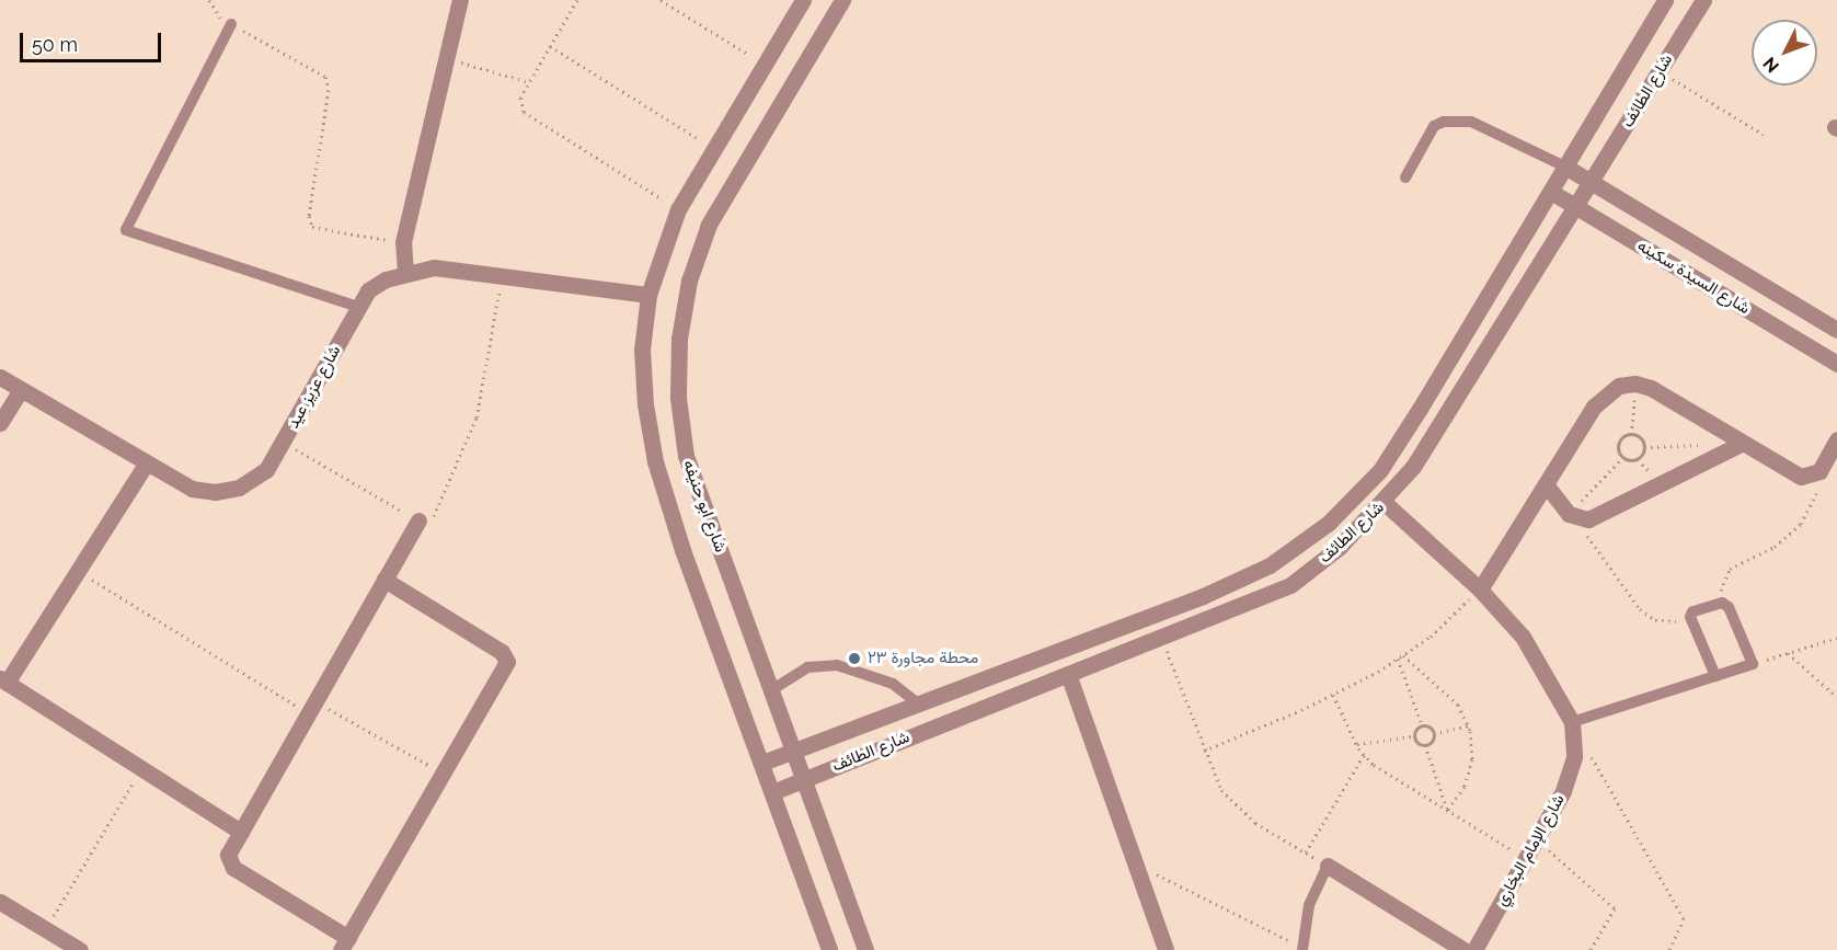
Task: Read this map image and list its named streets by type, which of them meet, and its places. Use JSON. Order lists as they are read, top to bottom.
{
  "streets": {
    "street": [
      "شارع الطائف",
      "شارع السيدة سكينه",
      "شارع عزيز عيد",
      "شارع ابو حنيفه",
      "شارع الإمام البخاري"
    ]
  },
  "crossings": [
    ["شارع الطائف", "شارع السيدة سكينه"],
    ["شارع الطائف", "شارع ابو حنيفه"],
    ["شارع الطائف", "شارع الإمام البخاري"],
    ["شارع عزيز عيد", "شارع ابو حنيفه"]
  ],
  "places": ["محطة مجاورة ٢٣"],
  "scale_bar": "50 m",
  "north": "bottom left"
}
